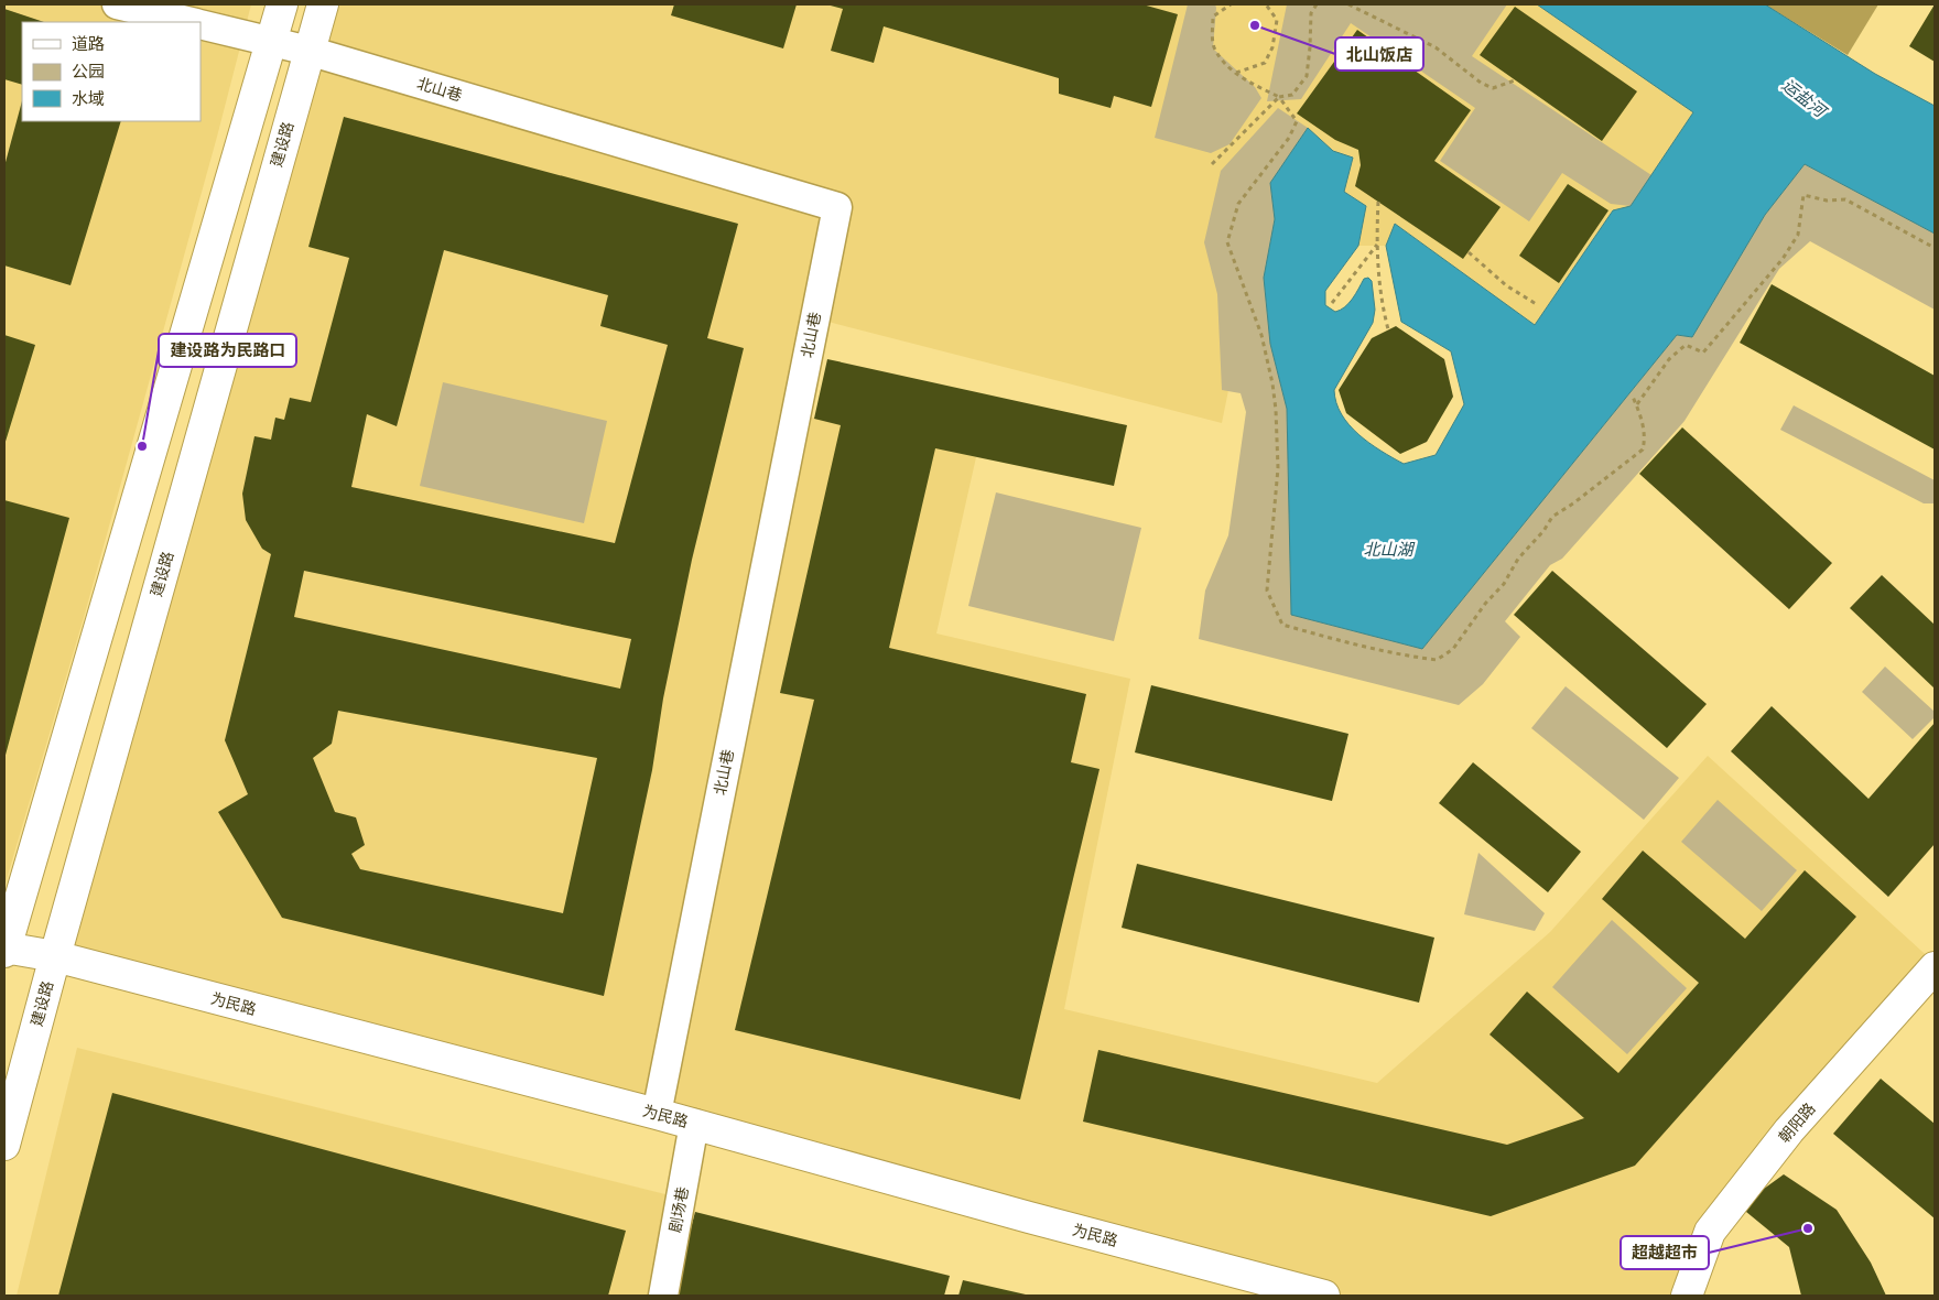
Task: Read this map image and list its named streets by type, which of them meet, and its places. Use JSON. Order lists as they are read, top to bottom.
{
  "streets": {
    "street": [
      "北山巷",
      "建设路",
      "为民路",
      "朝阳路",
      "剧场巷"
    ]
  },
  "crossings": [
    ["北山巷", "建设路"],
    ["北山巷", "为民路"],
    ["建设路", "为民路"],
    ["为民路", "剧场巷"]
  ],
  "water": ["运盐河", "北山湖"],
  "places": ["北山饭店", "建设路为民路口", "超越超市"],
  "legend": ["道路", "公园", "水域"]
}
